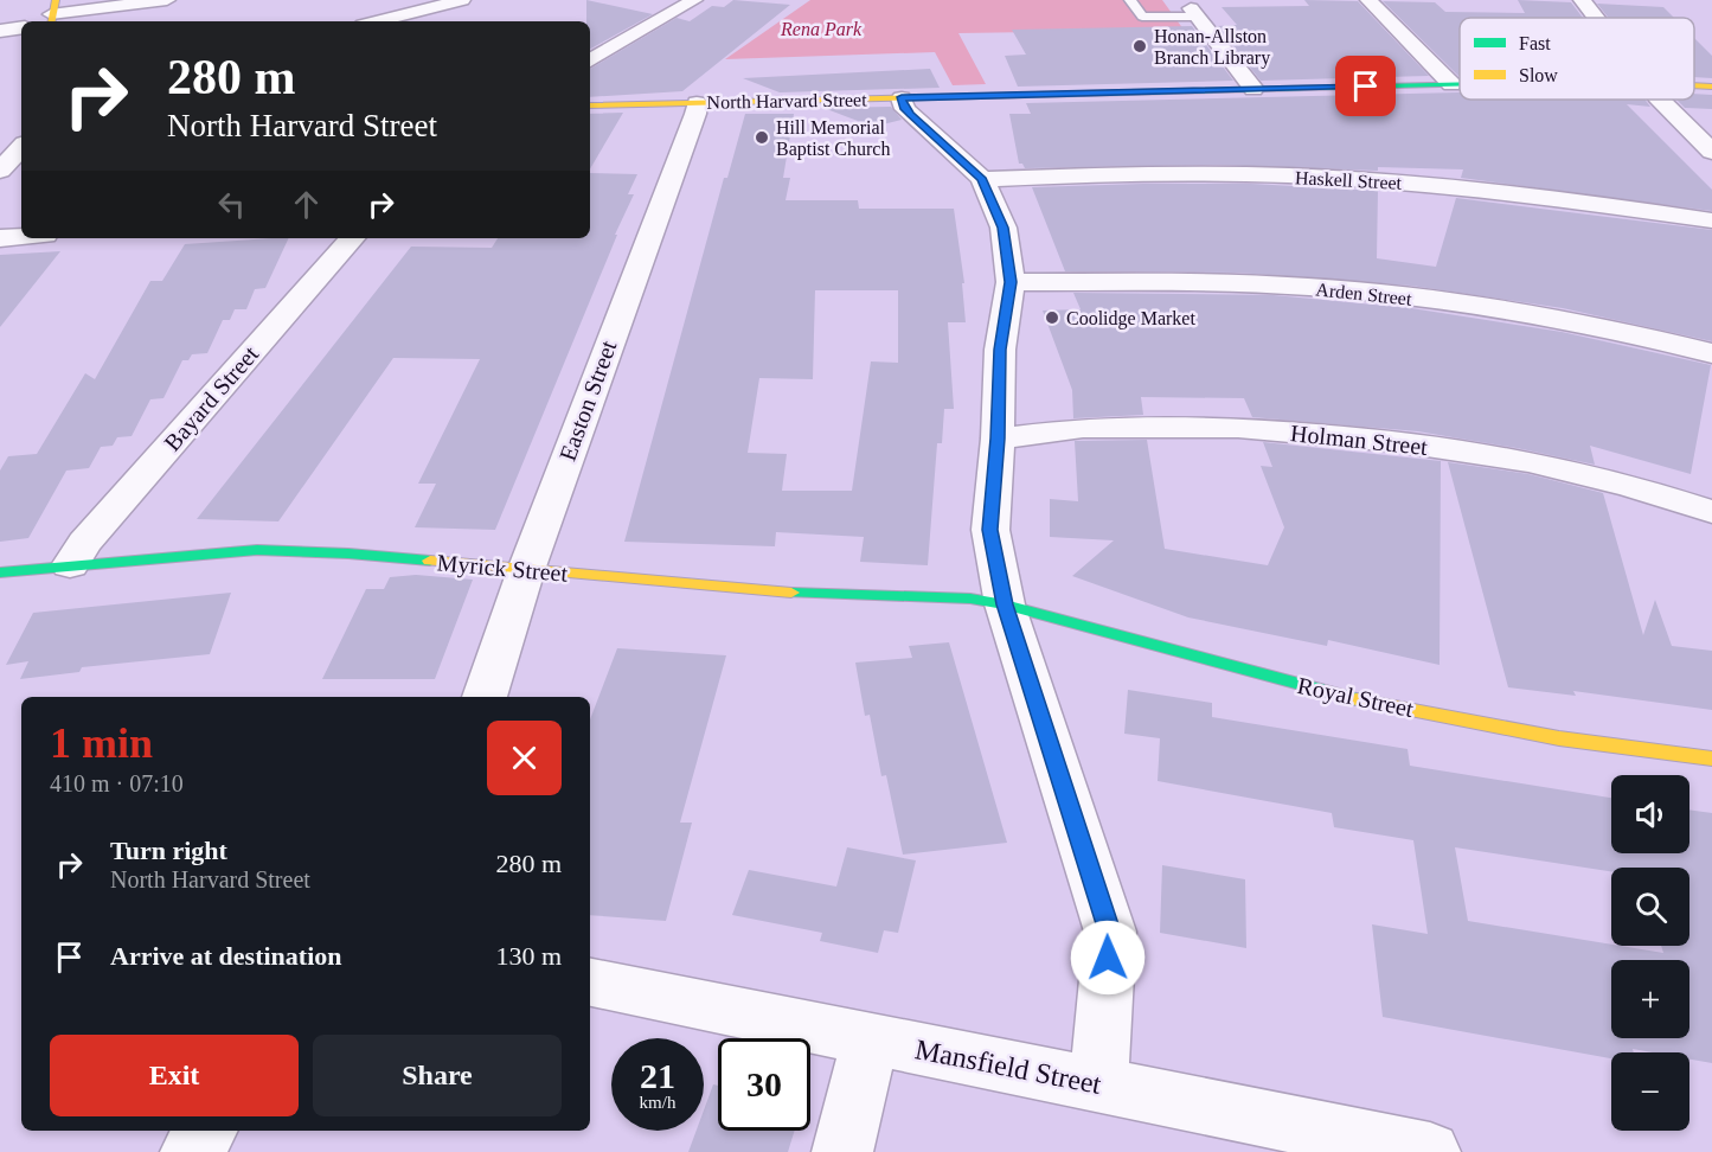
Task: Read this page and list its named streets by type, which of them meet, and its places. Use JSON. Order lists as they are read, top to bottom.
{
  "streets": {
    "main road": ["North Harvard Street", "Myrick Street", "Royal Street"],
    "street": [
      "Haskell Street",
      "Arden Street",
      "Bayard Street",
      "Easton Street",
      "Holman Street",
      "Mansfield Street"
    ]
  },
  "crossings": [
    ["North Harvard Street", "Easton Street"],
    ["Bayard Street", "Myrick Street"],
    ["Easton Street", "Myrick Street"],
    ["Myrick Street", "Royal Street"]
  ],
  "parks": ["Rena Park"],
  "places": ["Honan-Allston Branch Library", "Hill Memorial Baptist Church", "Coolidge Market"],
  "legend": ["Fast", "Slow"],
  "page": {
    "turn": ["280 m", "North Harvard Street"],
    "heading": ["1 min", "410 m · 07:10"],
    "map_buttons": ["+", "−"],
    "list": [
      {
        "name": "Turn right",
        "note": "North Harvard Street",
        "value": "280 m"
      },
      {
        "name": "Arrive at destination",
        "value": "130 m"
      }
    ],
    "buttons": ["Exit", "Share"],
    "speed": "21 km/h",
    "limit": "30"
  }
}
